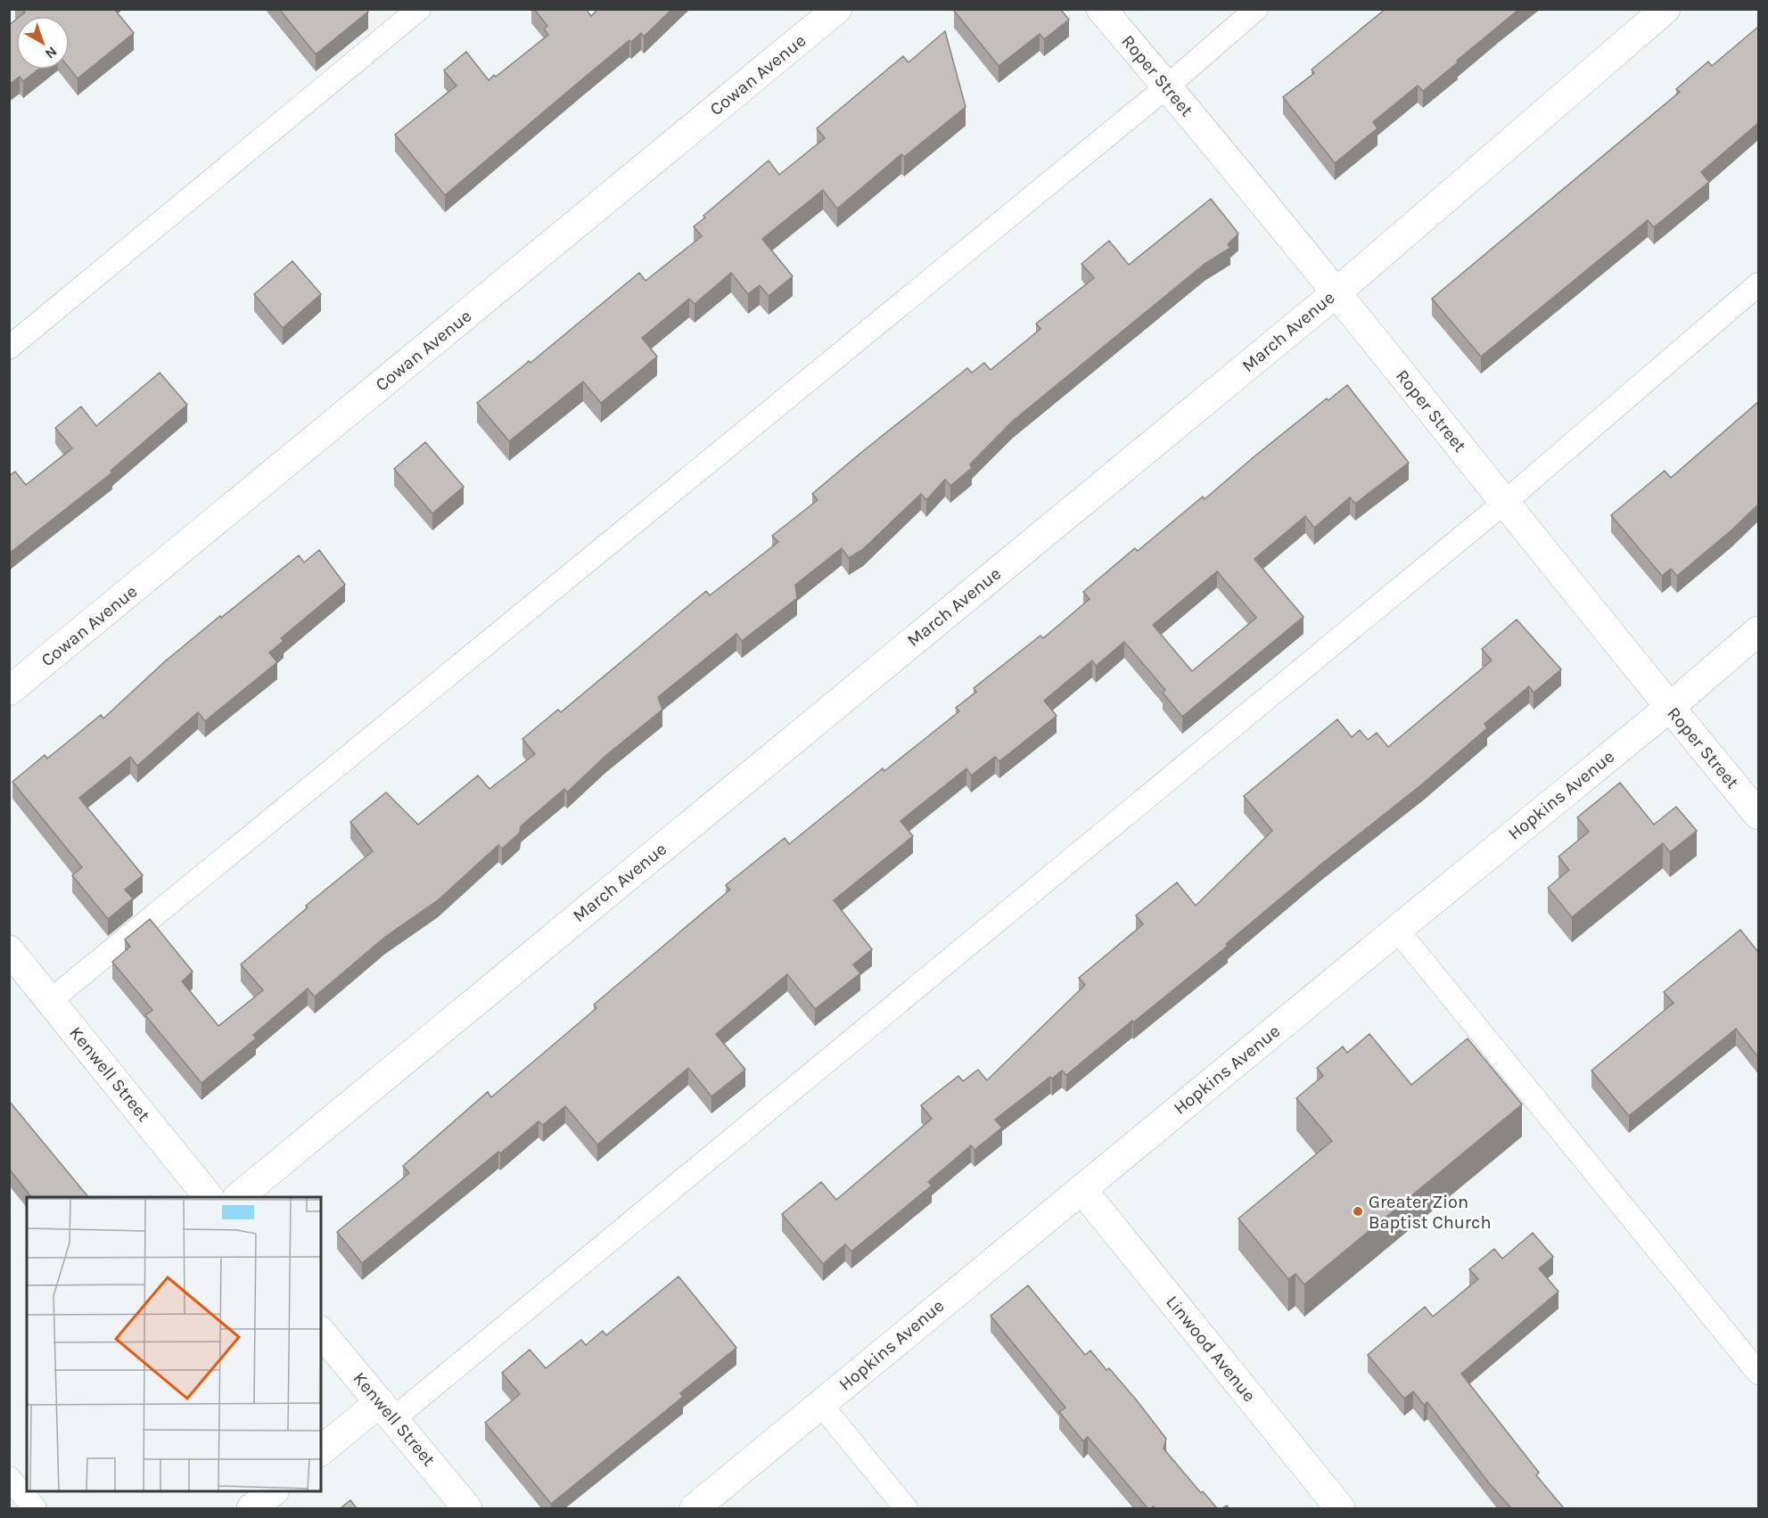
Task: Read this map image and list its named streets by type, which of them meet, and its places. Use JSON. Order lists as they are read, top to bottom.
{
  "streets": {
    "street": [
      "Cowan Avenue",
      "Roper Street",
      "March Avenue",
      "Hopkins Avenue",
      "Kenwell Street",
      "Linwood Avenue"
    ]
  },
  "crossings": [
    ["Roper Street", "March Avenue"],
    ["Roper Street", "Hopkins Avenue"],
    ["Hopkins Avenue", "Linwood Avenue"]
  ],
  "places": ["Greater Zion Baptist Church"],
  "north": "bottom right"
}
